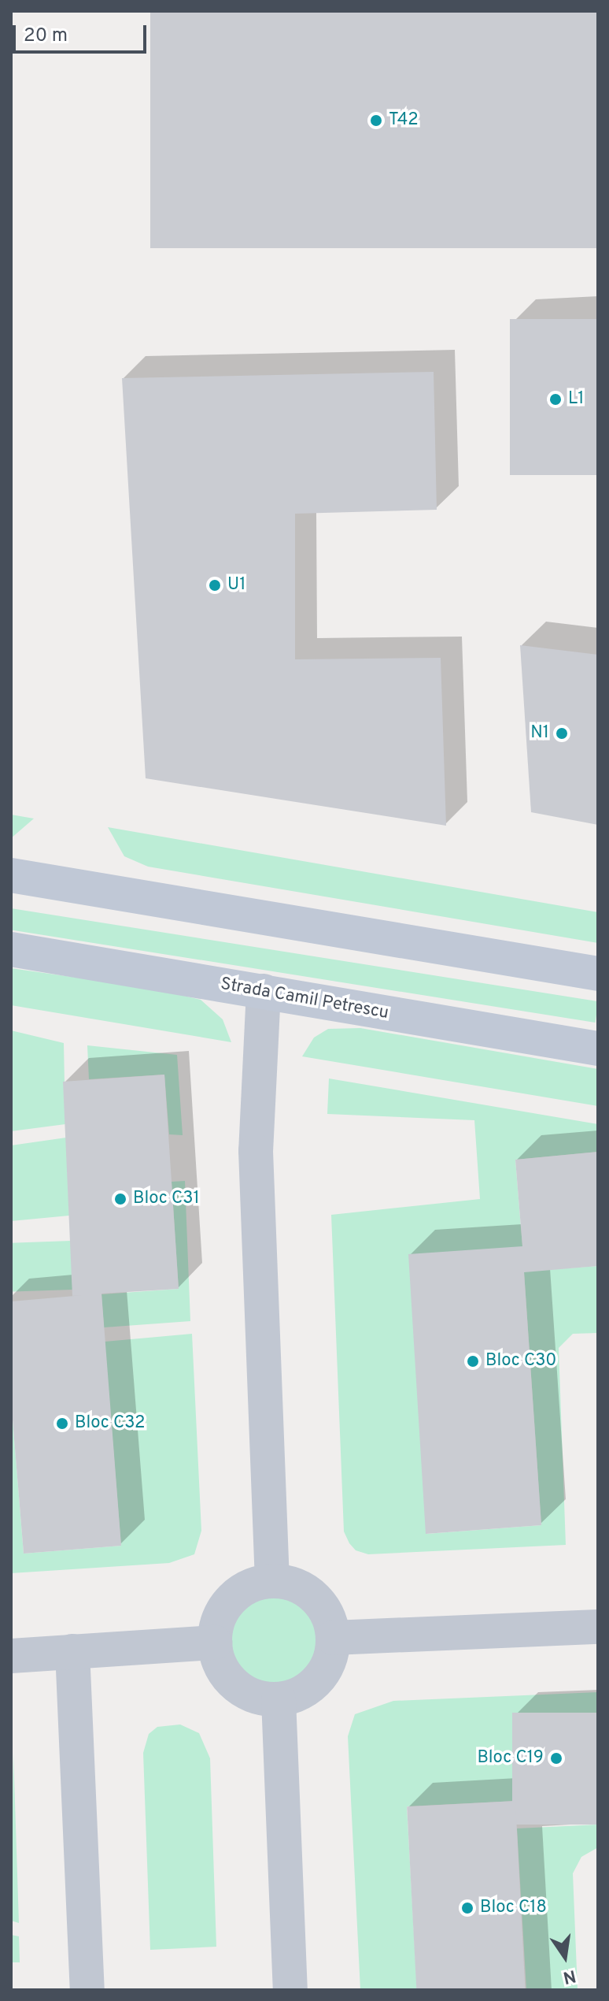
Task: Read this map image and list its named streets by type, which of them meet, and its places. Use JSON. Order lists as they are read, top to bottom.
{
  "streets": {
    "street": ["Strada Camil Petrescu"]
  },
  "places": [
    "T42",
    "L1",
    "U1",
    "N1",
    "Bloc C31",
    "Bloc C30",
    "Bloc C32",
    "Bloc C19",
    "Bloc C18"
  ],
  "scale_bar": "20 m",
  "north": "bottom"
}
